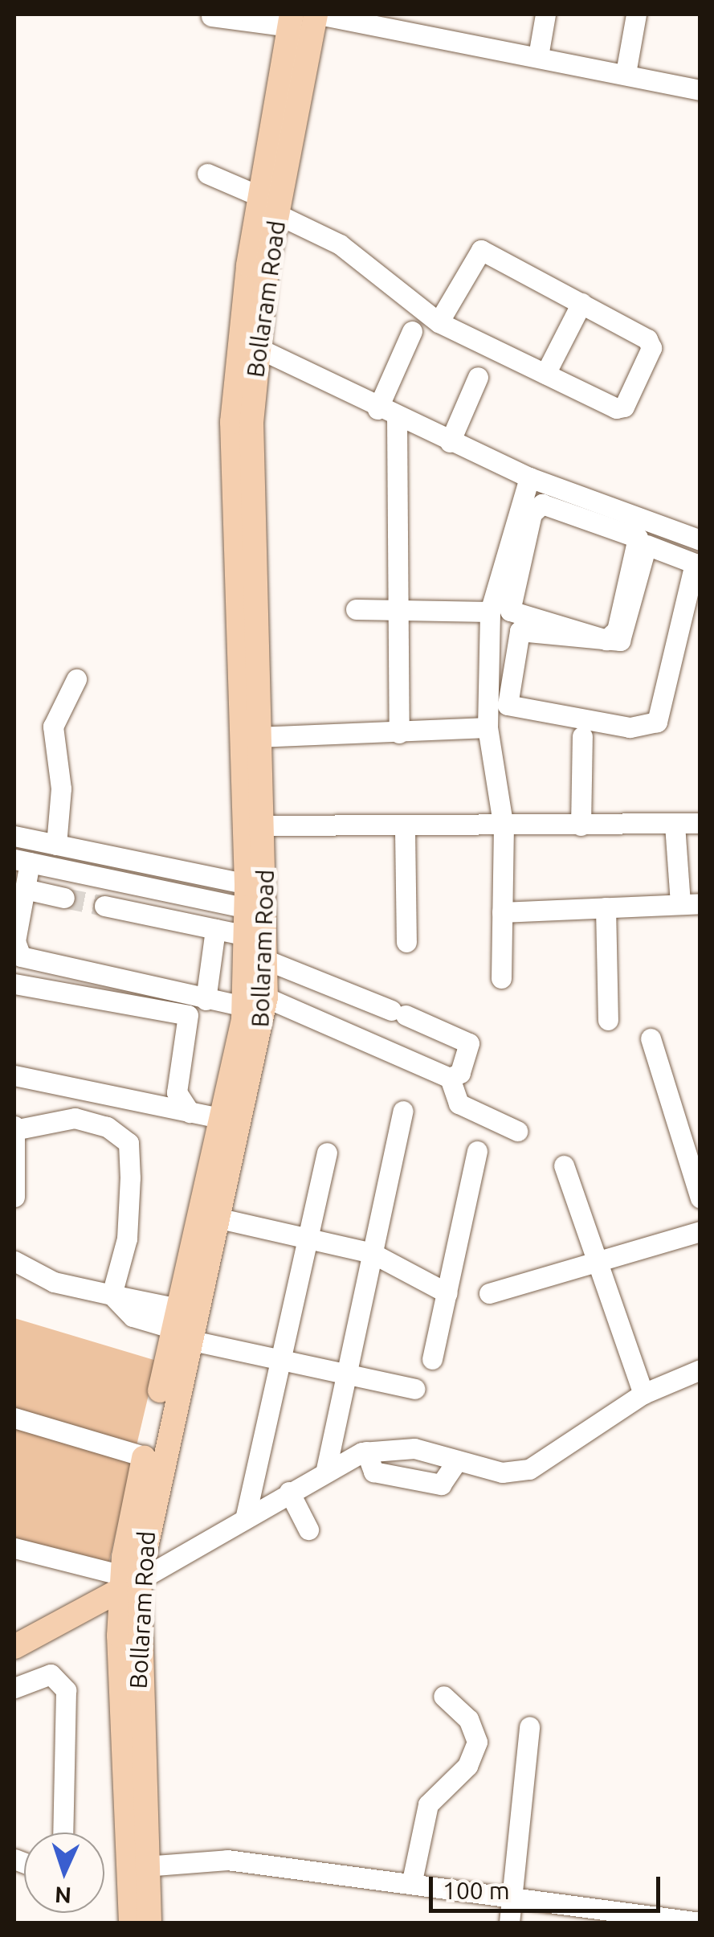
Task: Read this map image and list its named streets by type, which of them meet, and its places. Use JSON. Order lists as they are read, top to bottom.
{
  "streets": {
    "main road": ["Bollaram Road"]
  },
  "scale_bar": "100 m",
  "north": "bottom"
}
